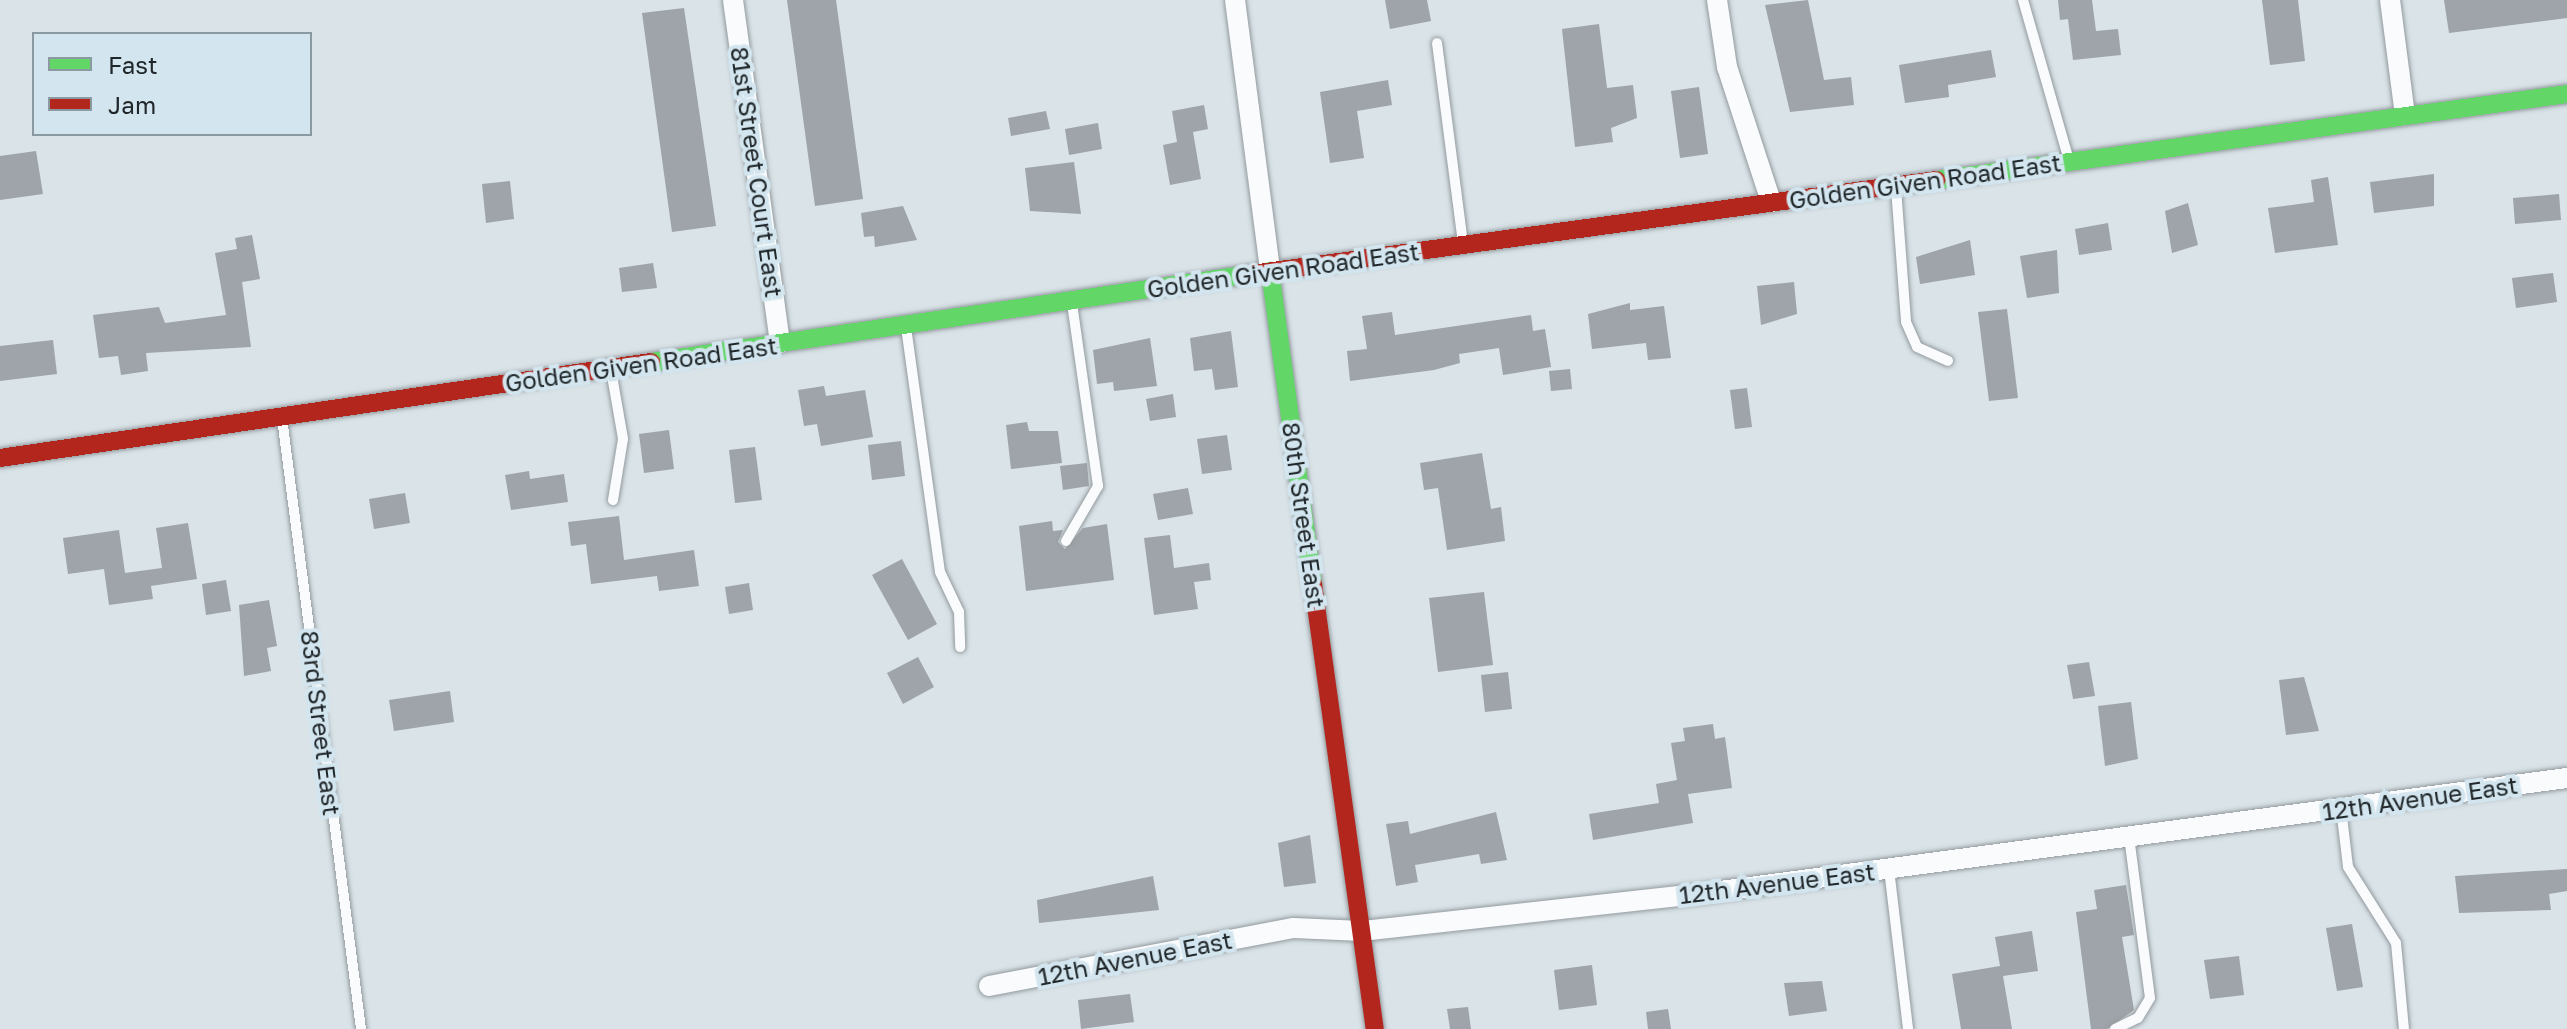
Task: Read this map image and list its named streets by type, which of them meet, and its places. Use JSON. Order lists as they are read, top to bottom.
{
  "streets": {
    "street": [
      "81st Street Court East",
      "Golden Given Road East",
      "80th Street East",
      "12th Avenue East"
    ],
    "lane": ["83rd Street East"]
  },
  "crossings": [
    ["81st Street Court East", "Golden Given Road East"],
    ["Golden Given Road East", "80th Street East"],
    ["Golden Given Road East", "83rd Street East"],
    ["80th Street East", "12th Avenue East"]
  ],
  "legend": ["Fast", "Jam"]
}
